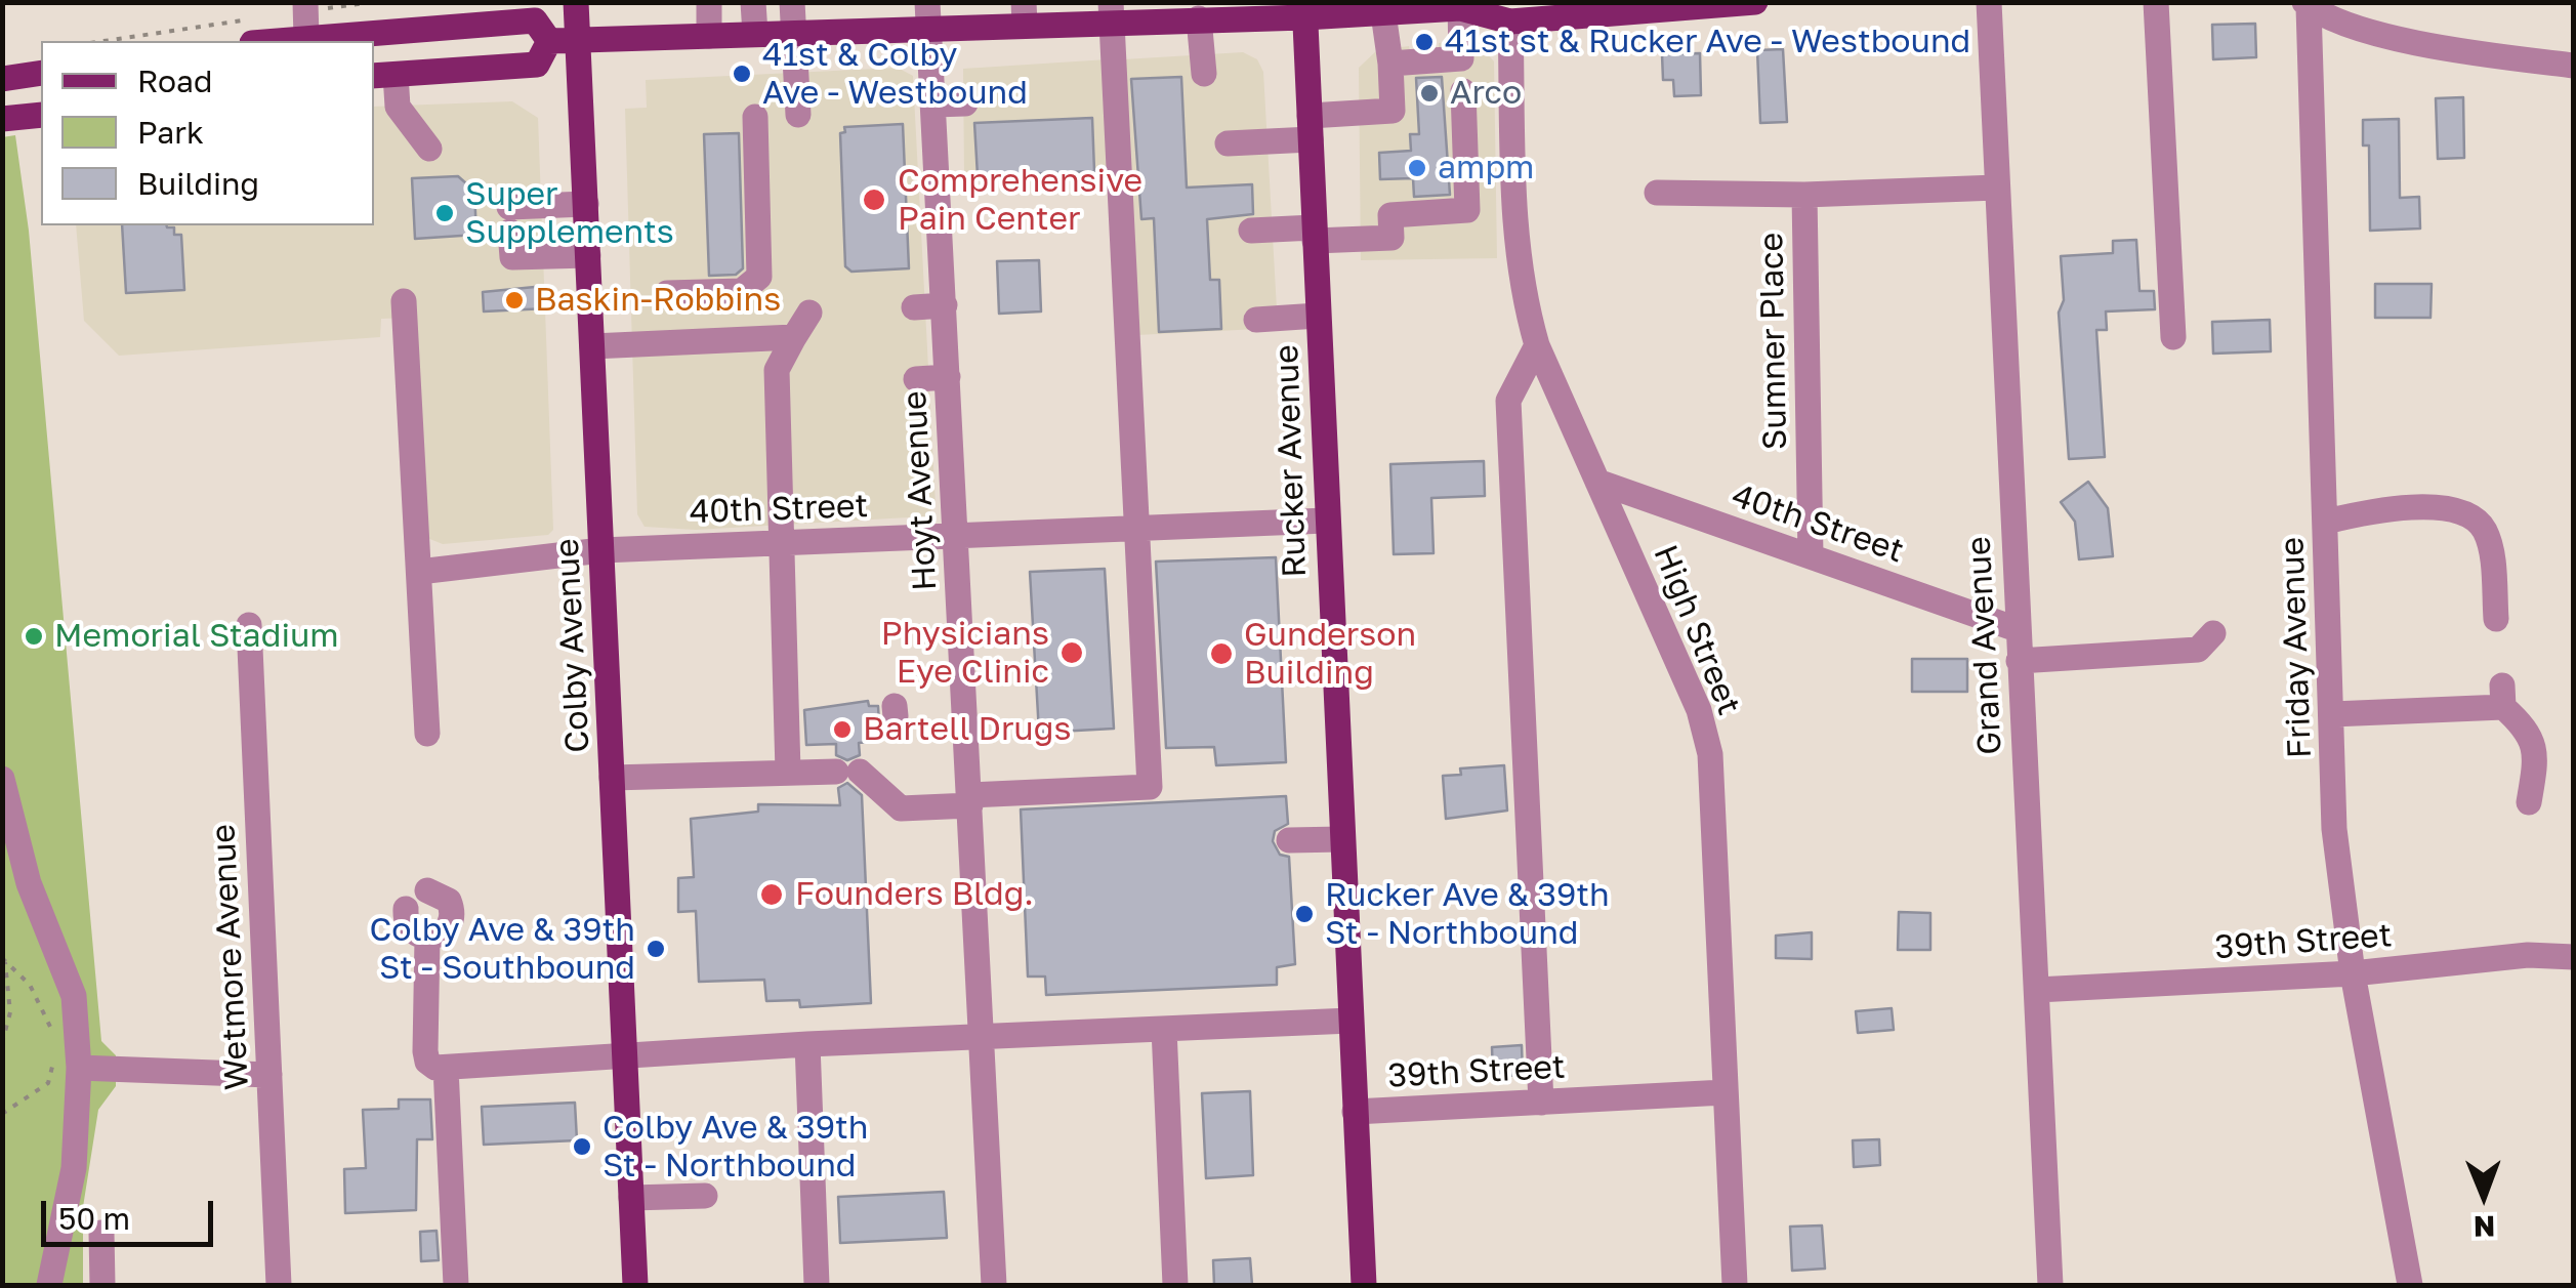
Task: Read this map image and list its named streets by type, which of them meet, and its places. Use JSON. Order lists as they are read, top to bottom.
{
  "streets": {
    "main road": ["Rucker Avenue", "Colby Avenue"],
    "street": [
      "Sumner Place",
      "Hoyt Avenue",
      "40th Street",
      "High Street",
      "Grand Avenue",
      "Friday Avenue",
      "39th Street",
      "Wetmore Avenue"
    ]
  },
  "crossings": [
    ["Sumner Place", "40th Street"],
    ["Sumner Place", "Grand Avenue"],
    ["Rucker Avenue", "40th Street"],
    ["Rucker Avenue", "39th Street"],
    ["Hoyt Avenue", "40th Street"],
    ["40th Street", "High Street"],
    ["40th Street", "Colby Avenue"],
    ["40th Street", "Grand Avenue"],
    ["High Street", "39th Street"],
    ["Grand Avenue", "39th Street"],
    ["Friday Avenue", "39th Street"]
  ],
  "places": [
    "41st st & Rucker Ave - Westbound",
    "41st & Colby Ave - Westbound",
    "Arco",
    "ampm",
    "Comprehensive Pain Center",
    "Super Supplements",
    "Baskin-Robbins",
    "Memorial Stadium",
    "Physicians Eye Clinic",
    "Gunderson Building",
    "Bartell Drugs",
    "Founders Bldg.",
    "Rucker Ave & 39th St - Northbound",
    "Colby Ave & 39th St - Southbound",
    "Colby Ave & 39th St - Northbound"
  ],
  "legend": ["Road", "Park", "Building"],
  "scale_bar": "50 m",
  "north": "bottom"
}
